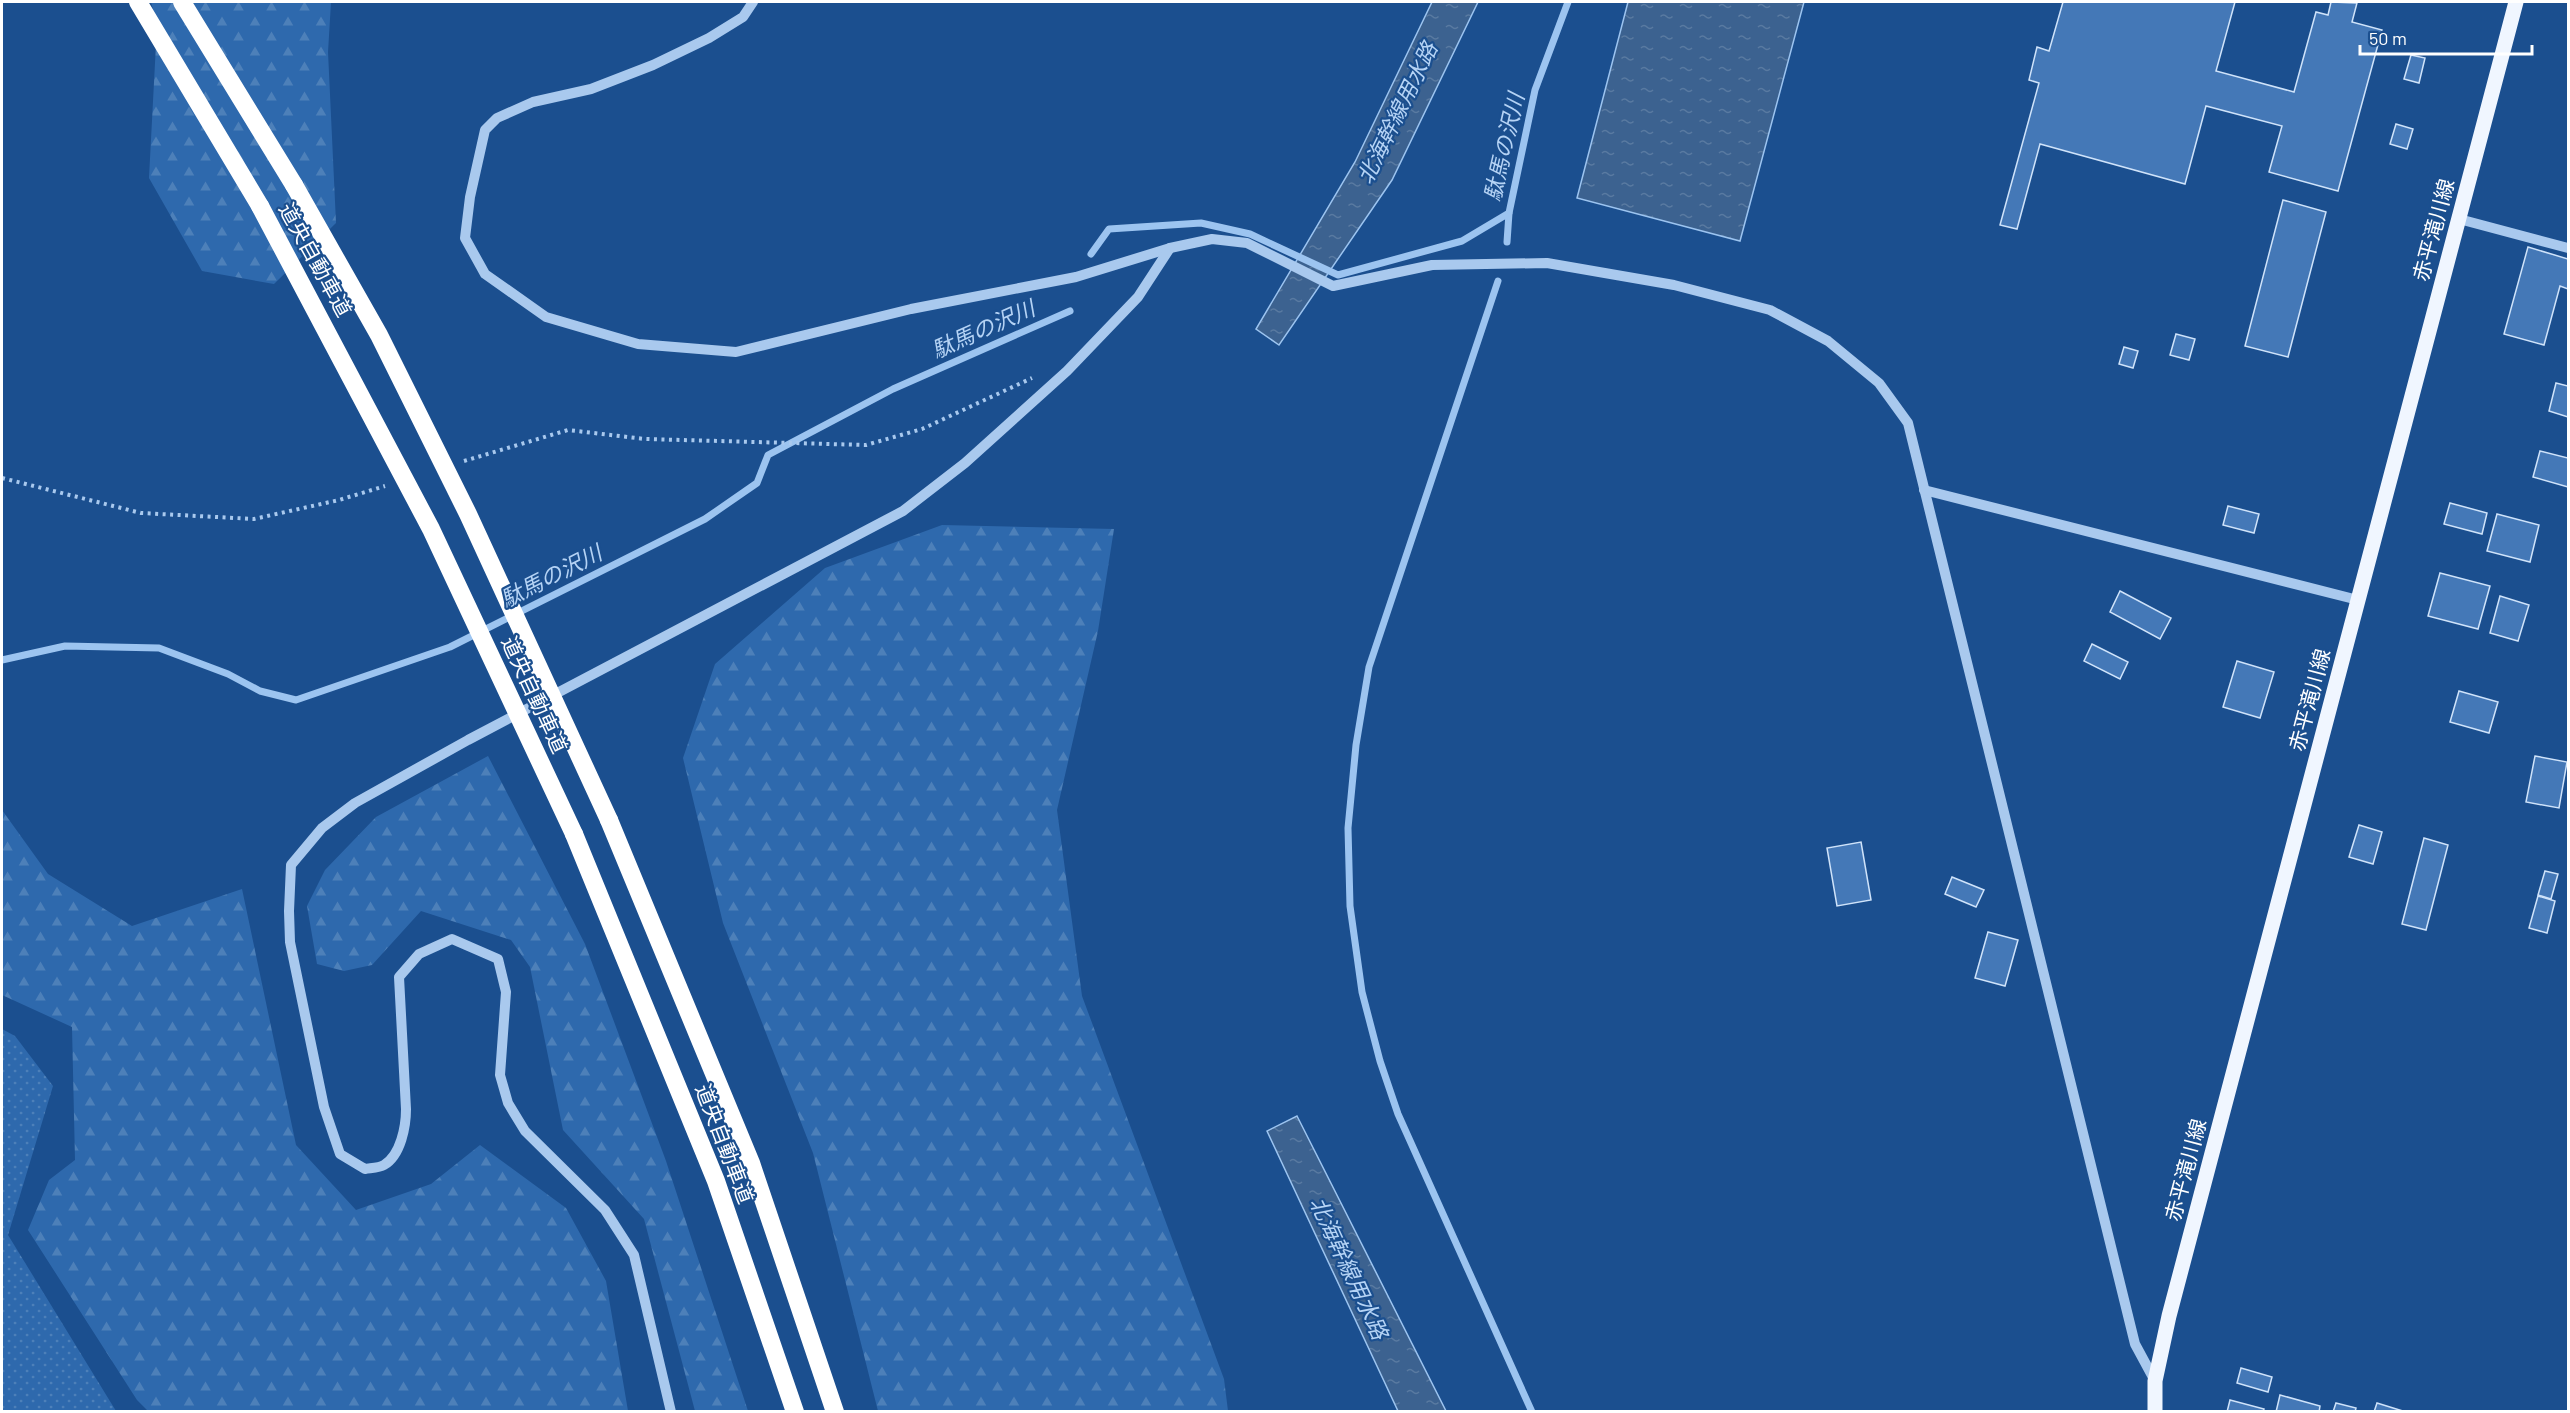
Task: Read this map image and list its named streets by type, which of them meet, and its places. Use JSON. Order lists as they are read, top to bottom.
{
  "streets": {
    "highway": ["道央自動車道"],
    "main road": ["赤平滝川線"]
  },
  "water": ["北海幹線用水路", "駄馬の沢川"],
  "scale_bar": "50 m"
}
